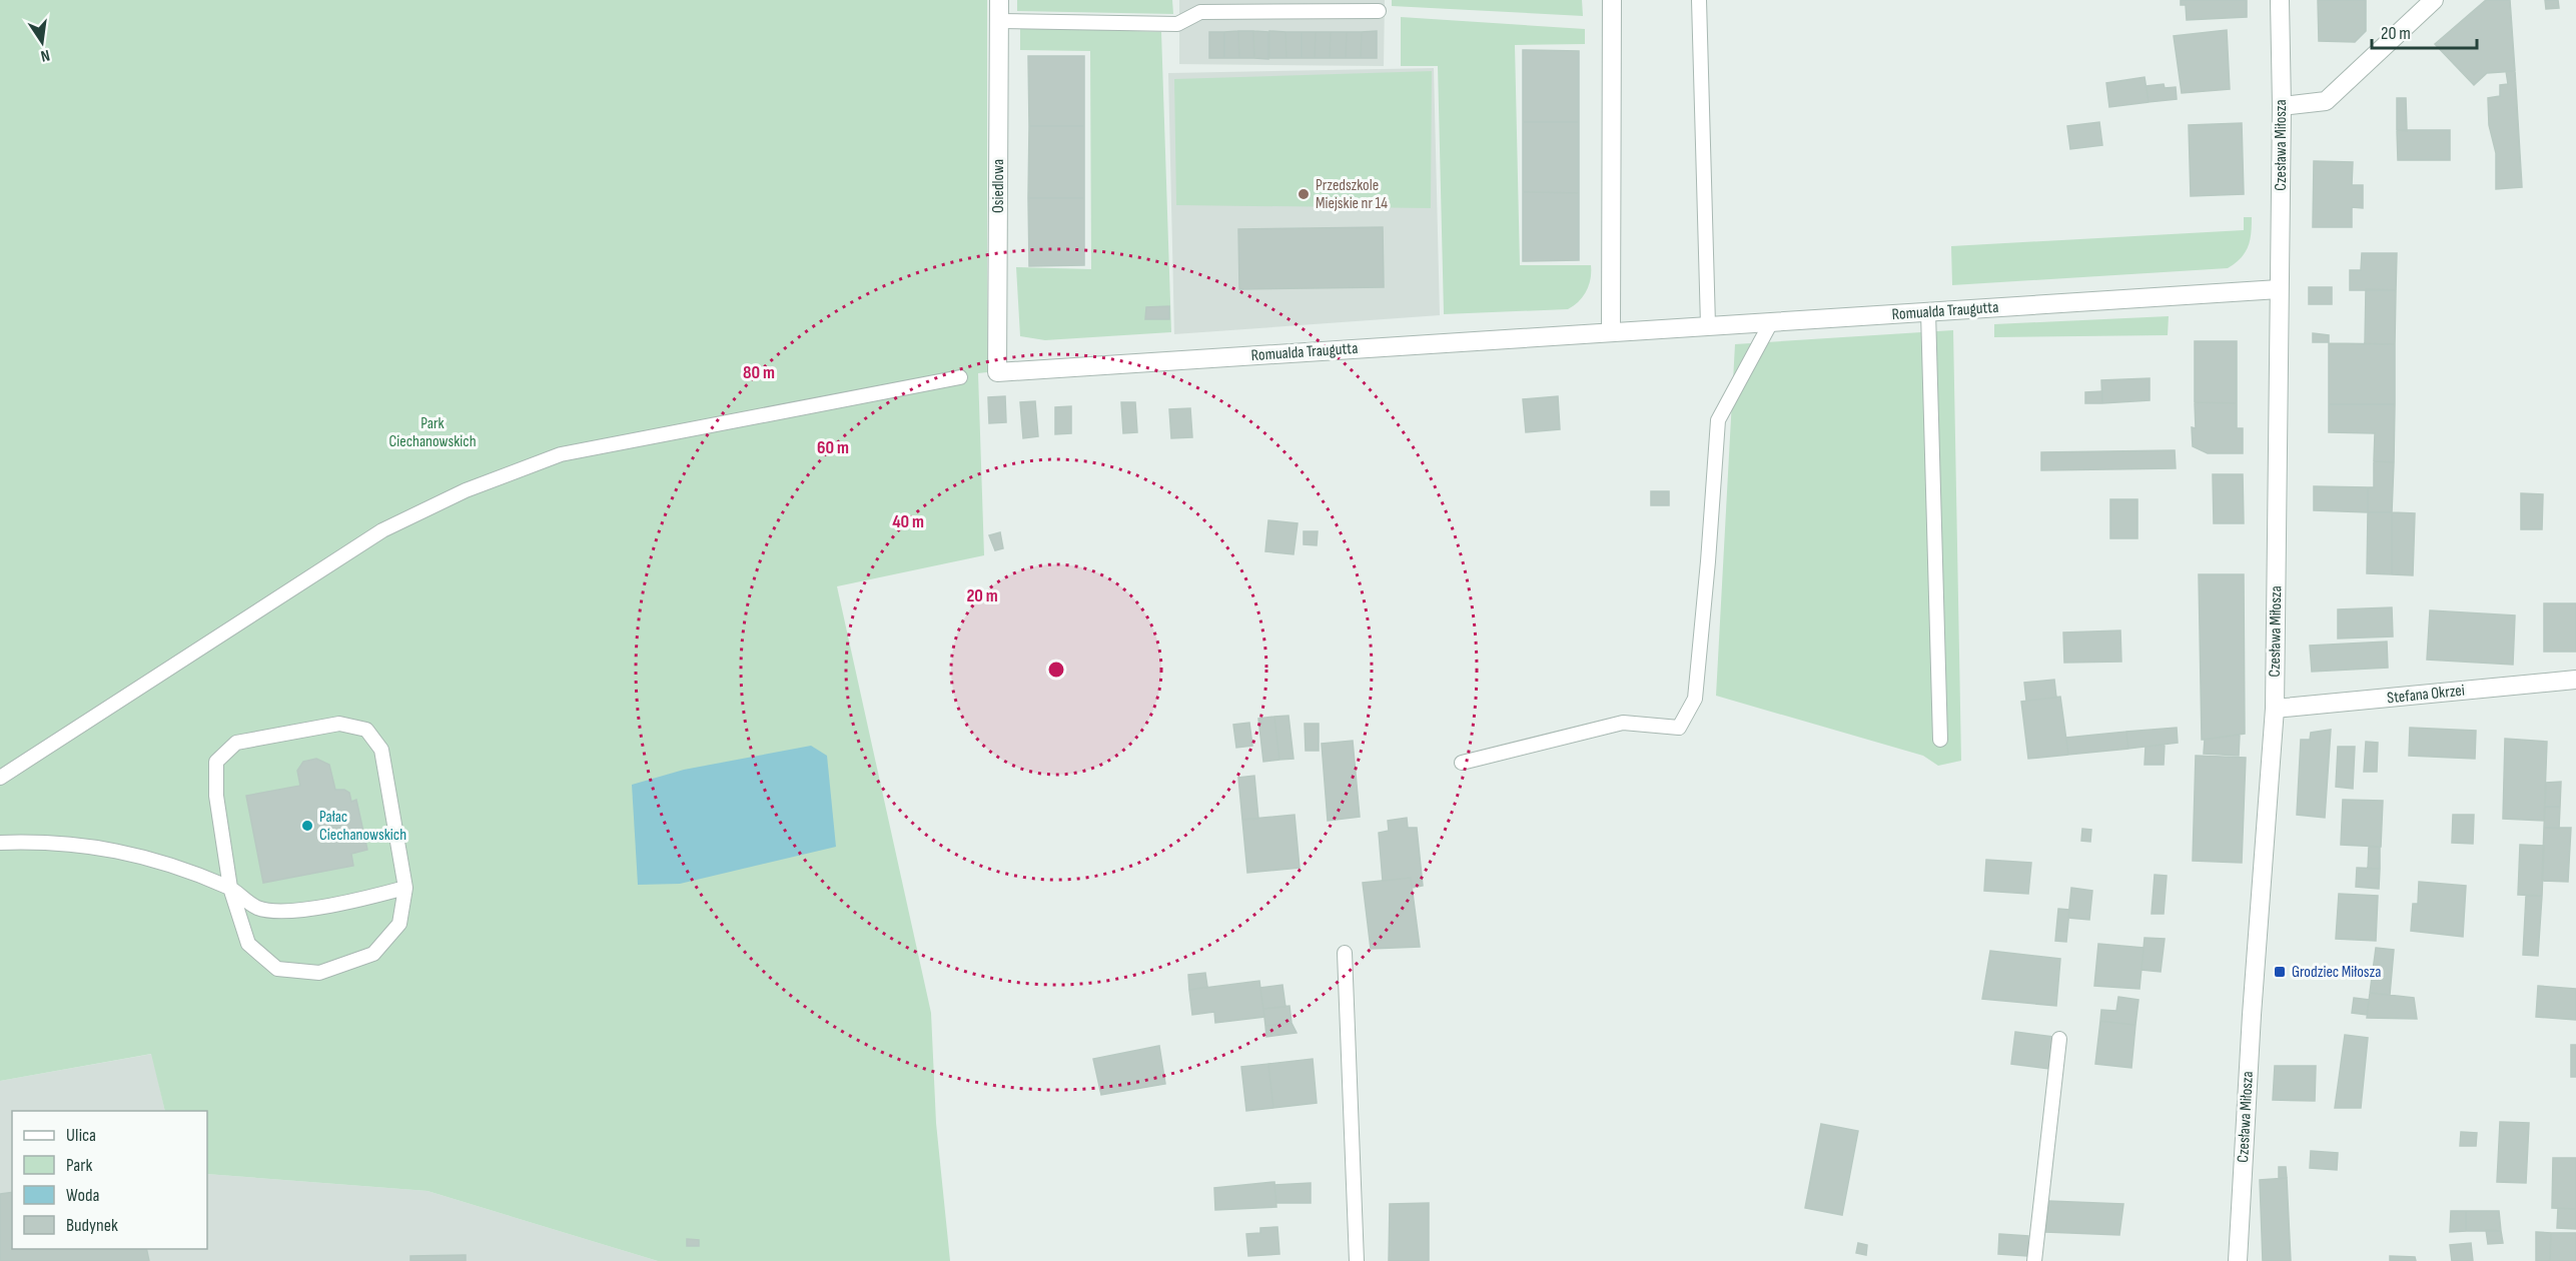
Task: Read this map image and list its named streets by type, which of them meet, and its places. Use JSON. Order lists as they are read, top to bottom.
{
  "streets": {
    "street": [
      "Czesława Miłosza",
      "Osiedlowa",
      "Romualda Traugutta",
      "Stefana Okrzei"
    ]
  },
  "crossings": [
    ["Czesława Miłosza", "Romualda Traugutta"],
    ["Czesława Miłosza", "Stefana Okrzei"],
    ["Osiedlowa", "Romualda Traugutta"]
  ],
  "parks": ["Park Ciechanowskich"],
  "places": {
    "other": ["Przedszkole Miejskie nr 14", "Pałac Ciechanowskich"],
    "transit": ["Grodziec Miłosza"]
  },
  "legend": [
    "Ulica",
    "Park",
    "Woda",
    "Budynek"
  ],
  "scale_bar": "20 m",
  "north": "bottom",
  "rings": [
    "80 m",
    "60 m",
    "40 m",
    "20 m"
  ]
}
